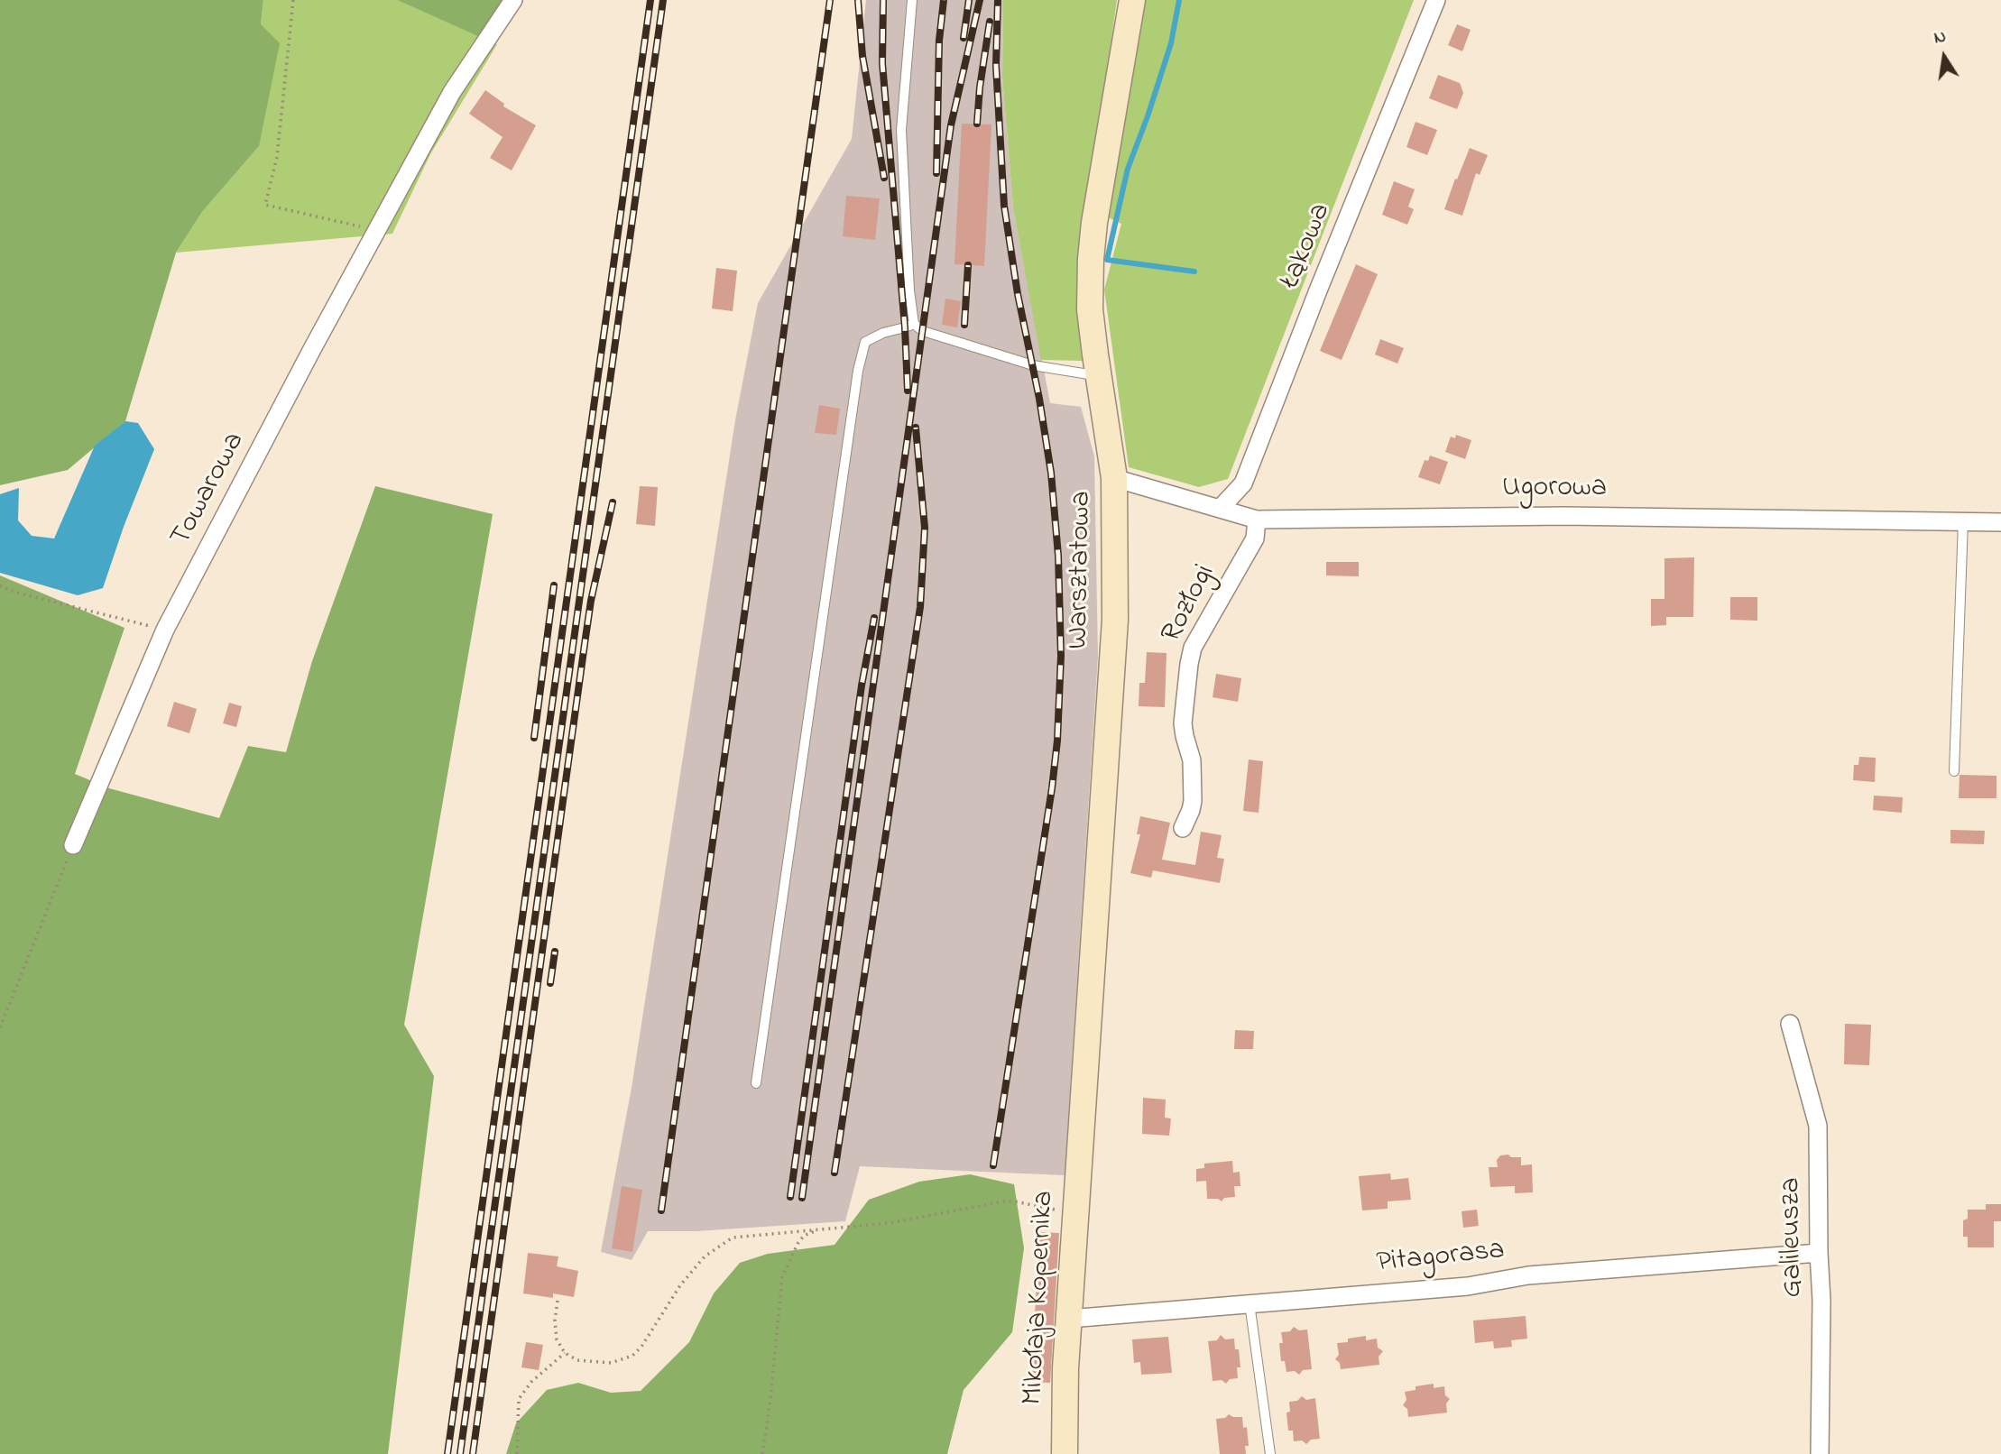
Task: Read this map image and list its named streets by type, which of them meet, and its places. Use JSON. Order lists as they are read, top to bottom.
{
  "streets": {
    "street": [
      "Łąkowa",
      "Towarowa",
      "Ugorowa",
      "Warsztatowa",
      "Rozłogi",
      "Galileusza",
      "Pitagorasa",
      "Mikołaja Kopernika"
    ]
  },
  "crossings": [
    ["Łąkowa", "Ugorowa"],
    ["Ugorowa", "Warsztatowa"],
    ["Ugorowa", "Rozłogi"],
    ["Warsztatowa", "Mikołaja Kopernika"],
    ["Galileusza", "Pitagorasa"],
    ["Pitagorasa", "Mikołaja Kopernika"]
  ],
  "north": "top"
}
